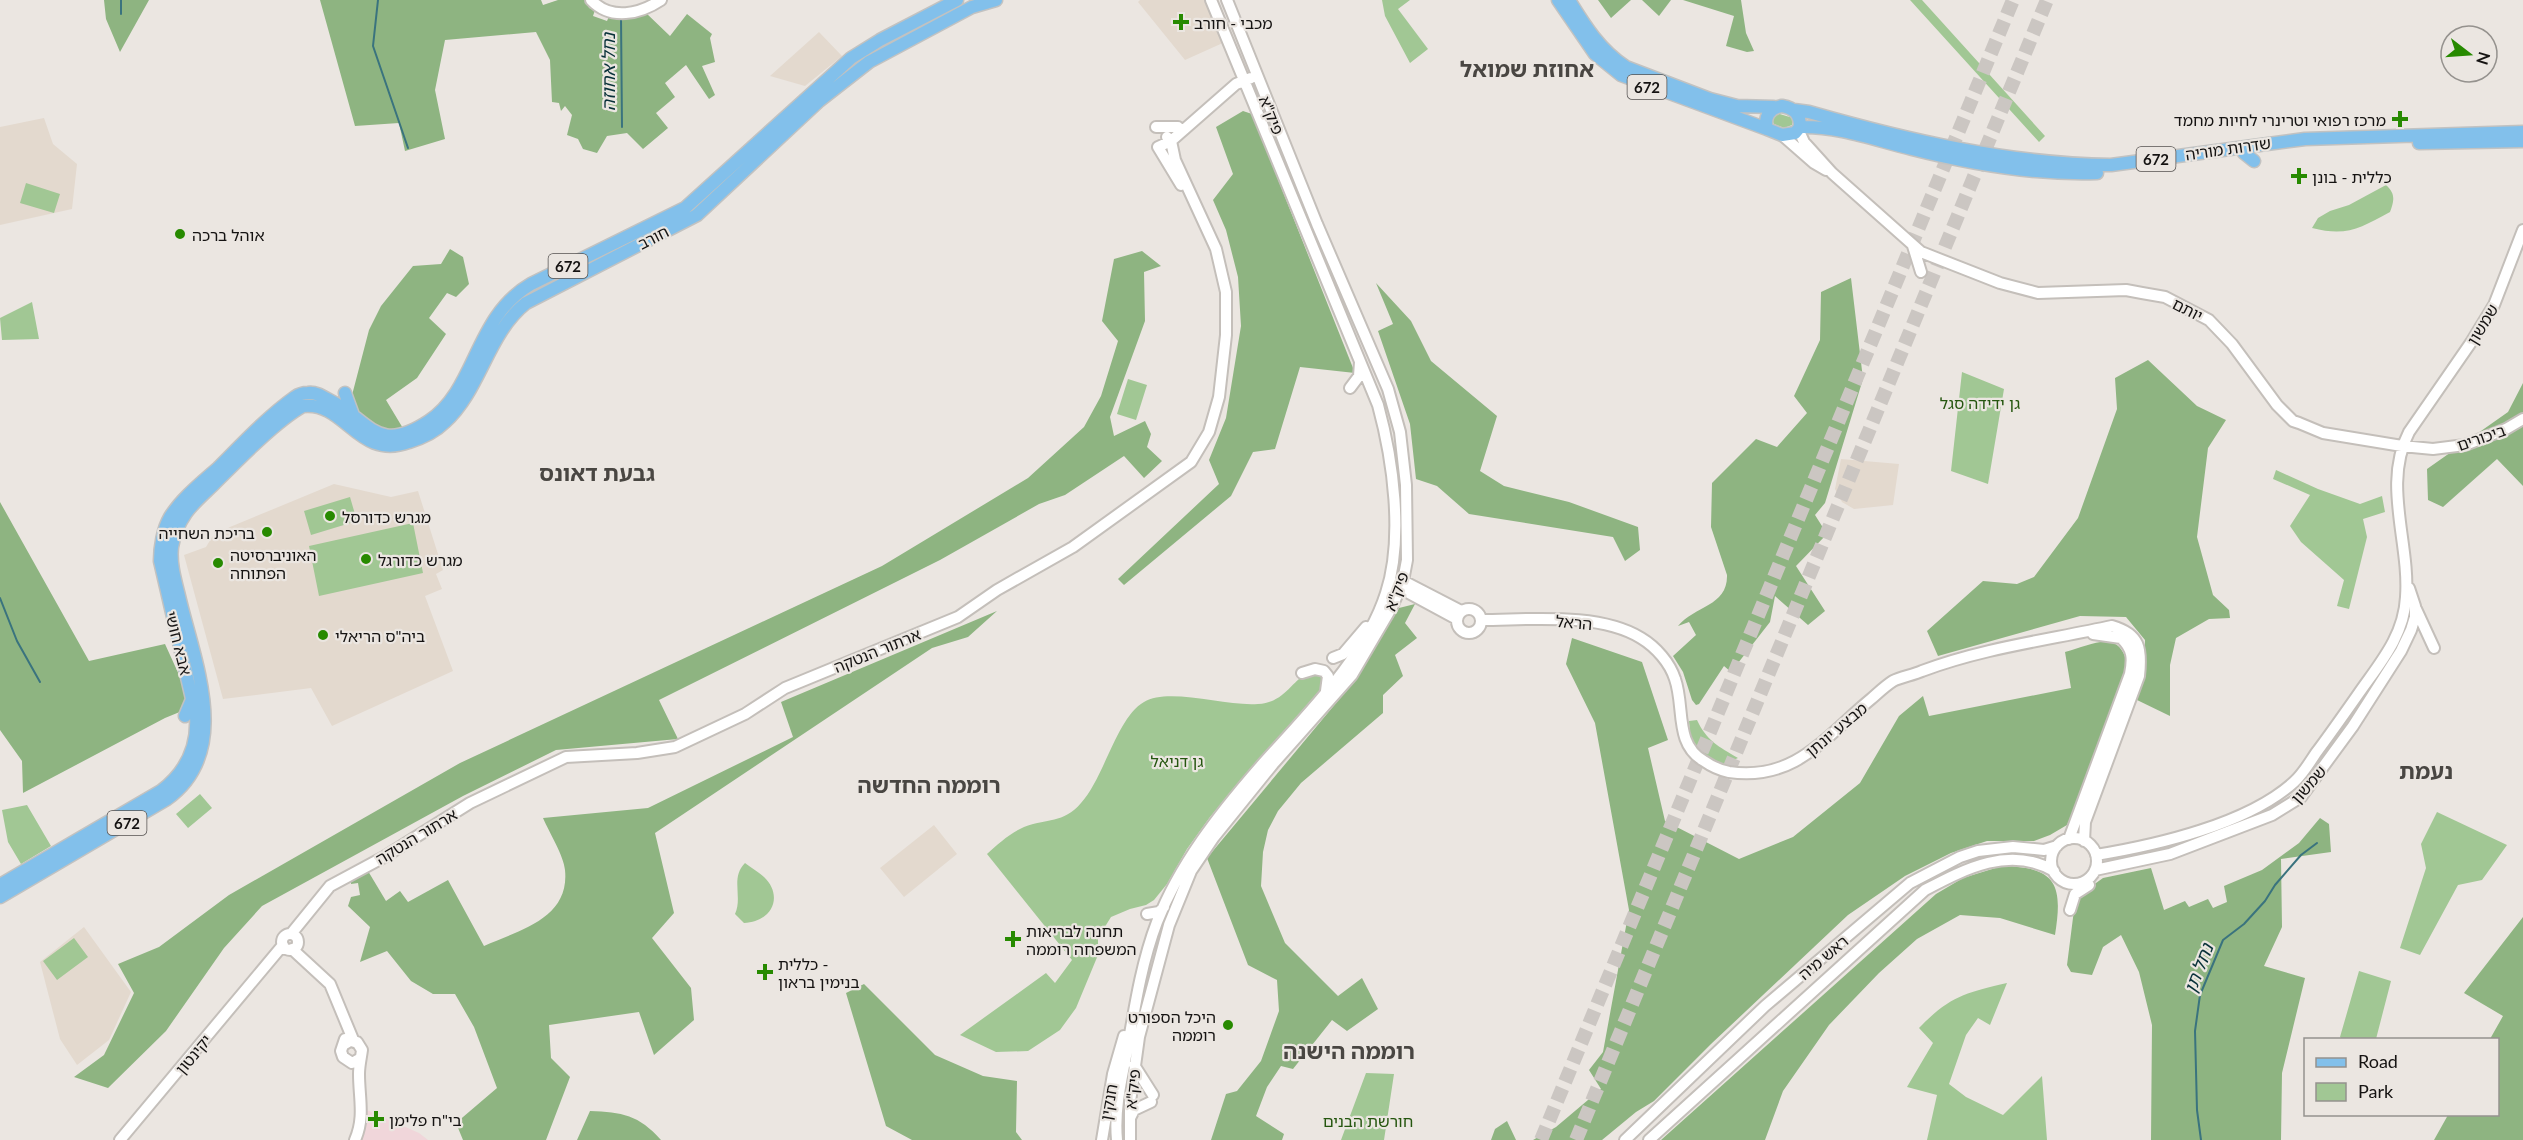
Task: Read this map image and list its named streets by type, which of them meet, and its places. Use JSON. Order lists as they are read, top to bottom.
{
  "streets": {
    "main road": [
      "672",
      "שדרות מוריה",
      "חורב",
      "אבא חושי"
    ],
    "street": [
      "פיק\"א",
      "יותם",
      "שמשון",
      "ביכורים",
      "הראל",
      "ארתור הנטקה",
      "מבצע יונתן",
      "ראש מיה",
      "יקינטון",
      "חנקין"
    ]
  },
  "crossings": [
    ["672", "שדרות מוריה"],
    ["672", "יותם"],
    ["פיק\"א", "חנקין"],
    ["שדרות מוריה", "יותם"],
    ["חורב", "אבא חושי"],
    ["יותם", "שמשון"],
    ["יותם", "ביכורים"],
    ["שמשון", "ביכורים"],
    ["שמשון", "מבצע יונתן"],
    ["שמשון", "ראש מיה"],
    ["הראל", "מבצע יונתן"],
    ["ארתור הנטקה", "יקינטון"],
    ["מבצע יונתן", "ראש מיה"]
  ],
  "districts": [
    "אחוזת שמואל",
    "גבעת דאונס",
    "נעמת",
    "רוממה החדשה",
    "רוממה הישנה"
  ],
  "water": ["נחל אחוזה", "נחל תן"],
  "parks": ["גן ידידה סגל", "גן דניאל", "חורשת הבנים"],
  "places": {
    "health": [
      "מכבי - חורב",
      "מרכז רפואי וטרינרי לחיות מחמד",
      "כללית - בונן",
      "תחנה לבריאות המשפחה רוממה",
      "כללית - בנימין בראון",
      "בי\"ח פלימן"
    ],
    "other": [
      "אוהל ברכה",
      "מגרש כדורסל",
      "בריכת השחייה",
      "מגרש כדורגל",
      "האוניברסיטה הפתוחה",
      "ביה\"ס הריאלי",
      "היכל הספורט רוממה"
    ]
  },
  "legend": ["Road", "Park"],
  "north": "right"
}
